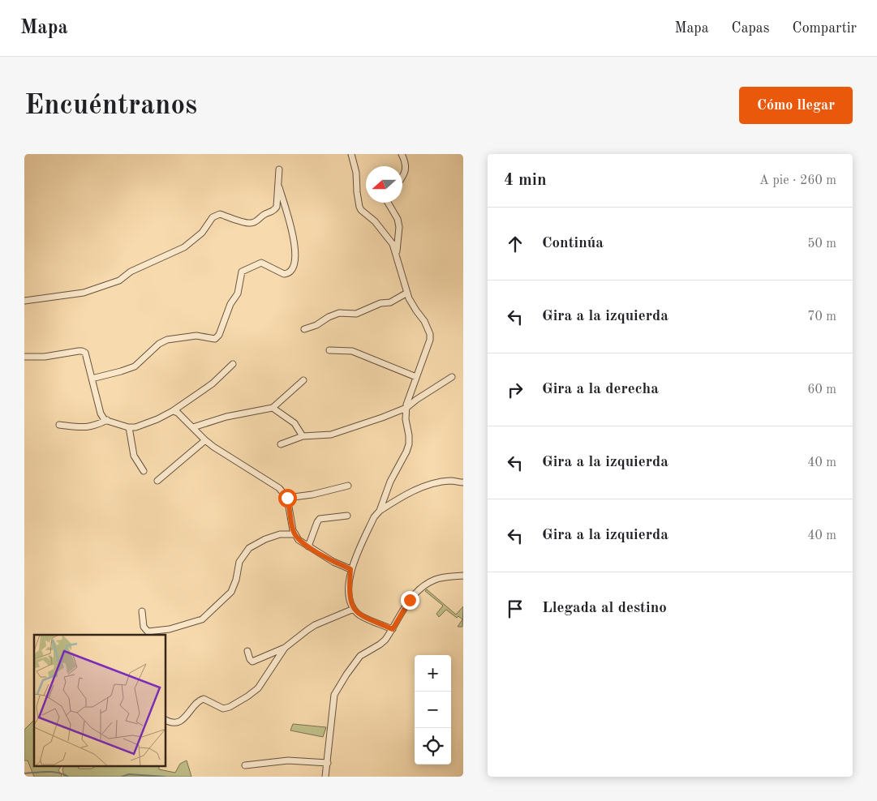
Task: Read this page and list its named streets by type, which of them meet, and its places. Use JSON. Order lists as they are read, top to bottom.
{
  "north": "left",
  "page": {
    "header": "Mapa",
    "nav": ["Mapa", "Capas", "Compartir"],
    "buttons": "Cómo llegar",
    "title": "Encuéntranos",
    "heading": ["4 min", "A pie · 260 m"],
    "list": [
      ["Continúa", "50 m"],
      ["Gira a la izquierda", "70 m"],
      ["Gira a la derecha", "60 m"],
      ["Gira a la izquierda", "40 m"],
      ["Gira a la izquierda", "40 m"],
      "Llegada al destino"
    ],
    "map_buttons": ["+", "−"]
  }
}
